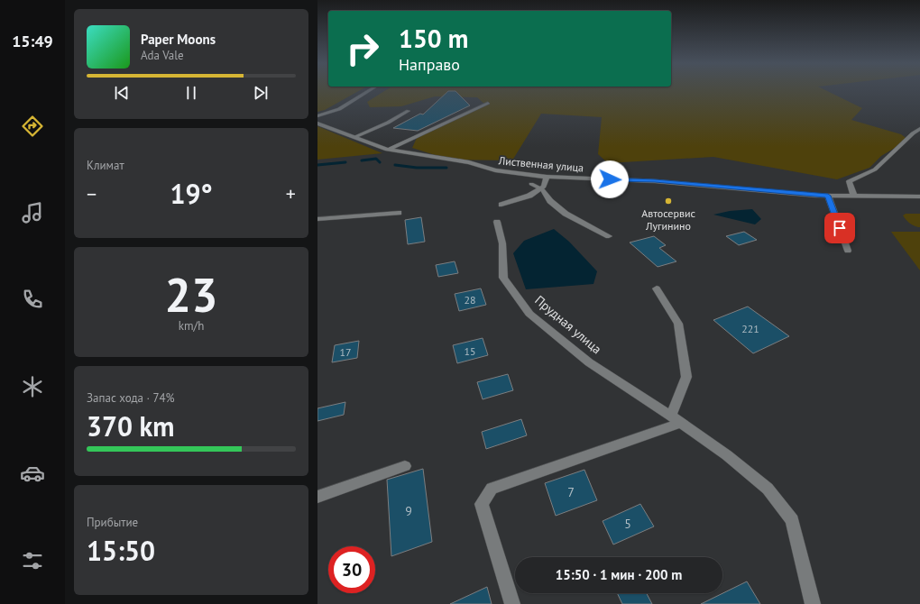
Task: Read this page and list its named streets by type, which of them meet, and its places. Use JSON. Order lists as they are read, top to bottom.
{
  "streets": {
    "street": ["Лиственная улица", "Прудная улица"]
  },
  "places": ["Автосервис Лугинино"],
  "house_numbers": [
    "28",
    "221",
    "15",
    "17",
    "7",
    "9",
    "5"
  ],
  "page": {
    "tabs": "15:49",
    "turn": ["150 m", "Направо"],
    "song": ["Paper Moons", "Ada Vale"],
    "tile": [
      "Климат",
      ["23", "km/h"],
      ["Запас хода · 74%", "370 km"],
      ["Прибытие", "15:50"]
    ],
    "heat": ["−", "19°", "+"],
    "limit": "30",
    "trip": "15:50 · 1 мин · 200 m"
  }
}
